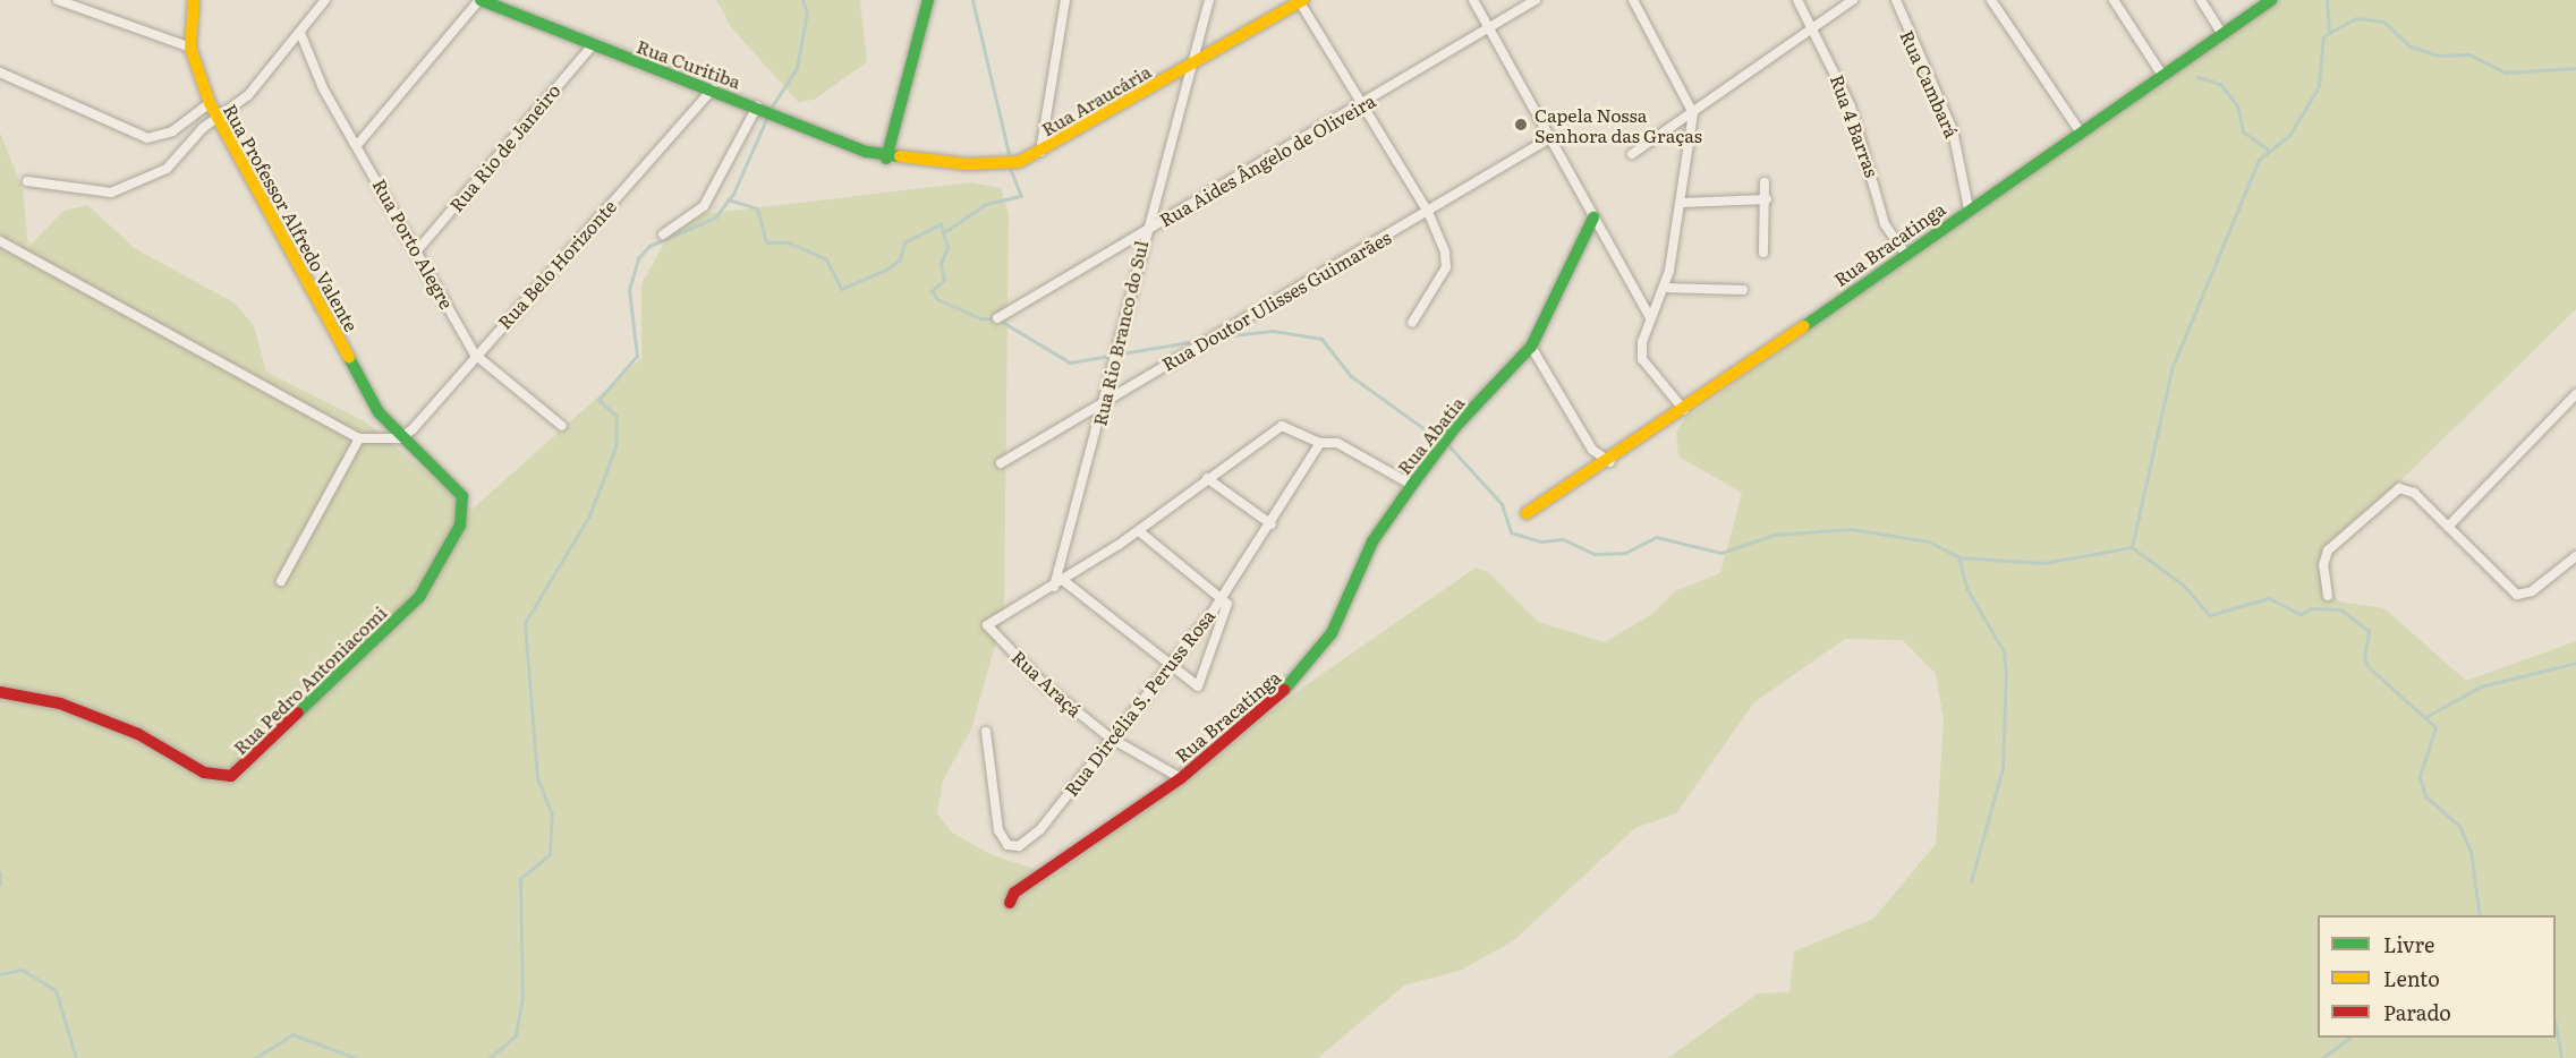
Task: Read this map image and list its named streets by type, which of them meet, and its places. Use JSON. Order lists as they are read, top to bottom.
{
  "streets": {
    "street": [
      "Rua Curitiba",
      "Rua Cambará",
      "Rua Araucária",
      "Rua 4 Barras",
      "Rua Rio de Janeiro",
      "Rua Aides Ângelo de Oliveira",
      "Rua Professor Alfredo Valente",
      "Rua Porto Alegre",
      "Rua Bracatinga",
      "Rua Belo Horizonte",
      "Rua Doutor Ulisses Guimarães",
      "Rua Rio Branco do Sul",
      "Rua Abatia",
      "Rua Pedro Antoniacomi",
      "Rua Araçá",
      "Rua Dircélia S. Peruss Rosa"
    ]
  },
  "crossings": [
    ["Rua Curitiba", "Rua Araucária"],
    ["Rua Curitiba", "Rua Rio de Janeiro"],
    ["Rua Curitiba", "Rua Belo Horizonte"],
    ["Rua Cambará", "Rua Bracatinga"],
    ["Rua Araucária", "Rua Rio Branco do Sul"],
    ["Rua 4 Barras", "Rua Bracatinga"],
    ["Rua Rio de Janeiro", "Rua Porto Alegre"],
    ["Rua Aides Ângelo de Oliveira", "Rua Rio Branco do Sul"],
    ["Rua Professor Alfredo Valente", "Rua Belo Horizonte"],
    ["Rua Professor Alfredo Valente", "Rua Pedro Antoniacomi"],
    ["Rua Porto Alegre", "Rua Belo Horizonte"],
    ["Rua Bracatinga", "Rua Abatia"],
    ["Rua Bracatinga", "Rua Araçá"],
    ["Rua Doutor Ulisses Guimarães", "Rua Rio Branco do Sul"],
    ["Rua Rio Branco do Sul", "Rua Araçá"],
    ["Rua Araçá", "Rua Dircélia S. Peruss Rosa"]
  ],
  "places": ["Capela Nossa Senhora das Graças"],
  "legend": ["Livre", "Lento", "Parado"]
}
